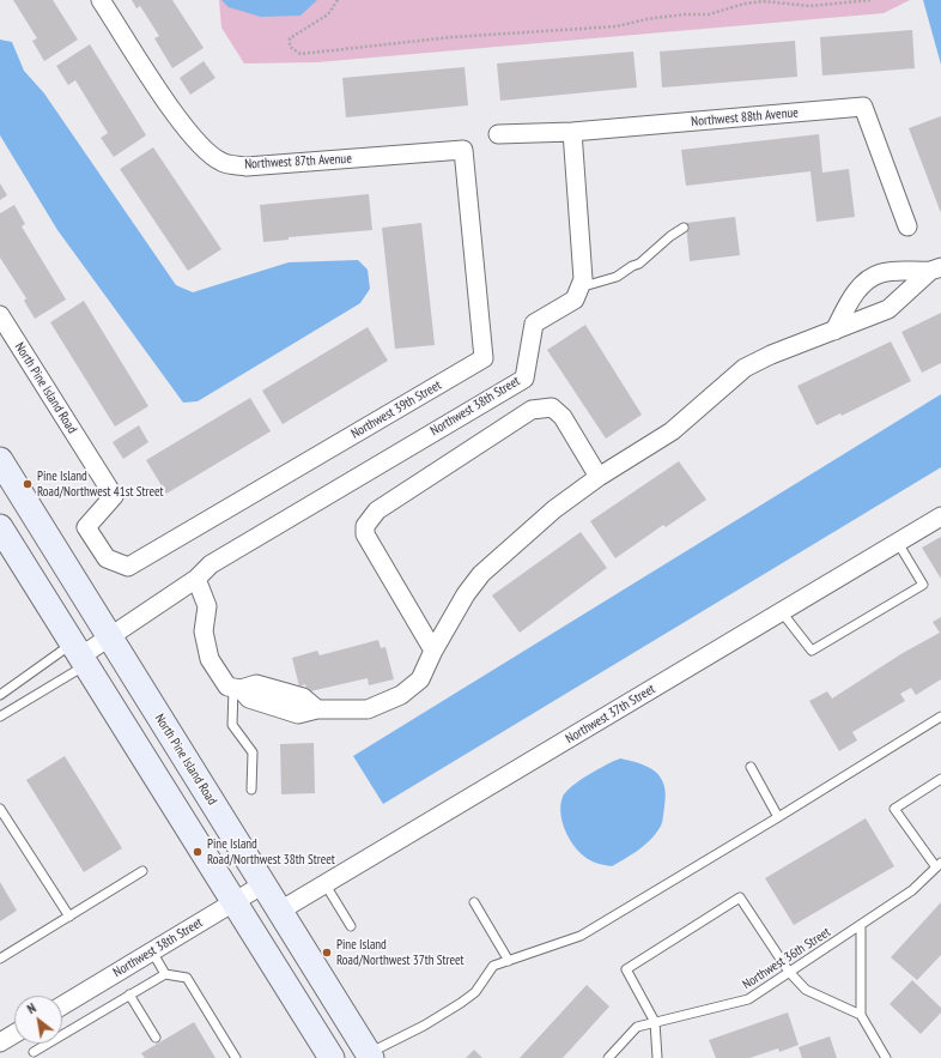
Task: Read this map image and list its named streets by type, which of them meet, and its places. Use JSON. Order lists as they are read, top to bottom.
{
  "streets": {
    "main road": ["North Pine Island Road"],
    "street": [
      "Northwest 88th Avenue",
      "Northwest 87th Avenue",
      "Northwest 38th Street",
      "Northwest 39th Street",
      "Northwest 37th Street"
    ],
    "lane": ["Northwest 36th Street"]
  },
  "crossings": [
    ["Northwest 87th Avenue", "Northwest 39th Street"],
    ["North Pine Island Road", "Northwest 38th Street"],
    ["North Pine Island Road", "Northwest 39th Street"],
    ["North Pine Island Road", "Northwest 37th Street"]
  ],
  "places": ["Pine Island Road/Northwest 41st Street", "Pine Island Road/Northwest 38th Street", "Pine Island Road/Northwest 37th Street"],
  "north": "top left"
}
